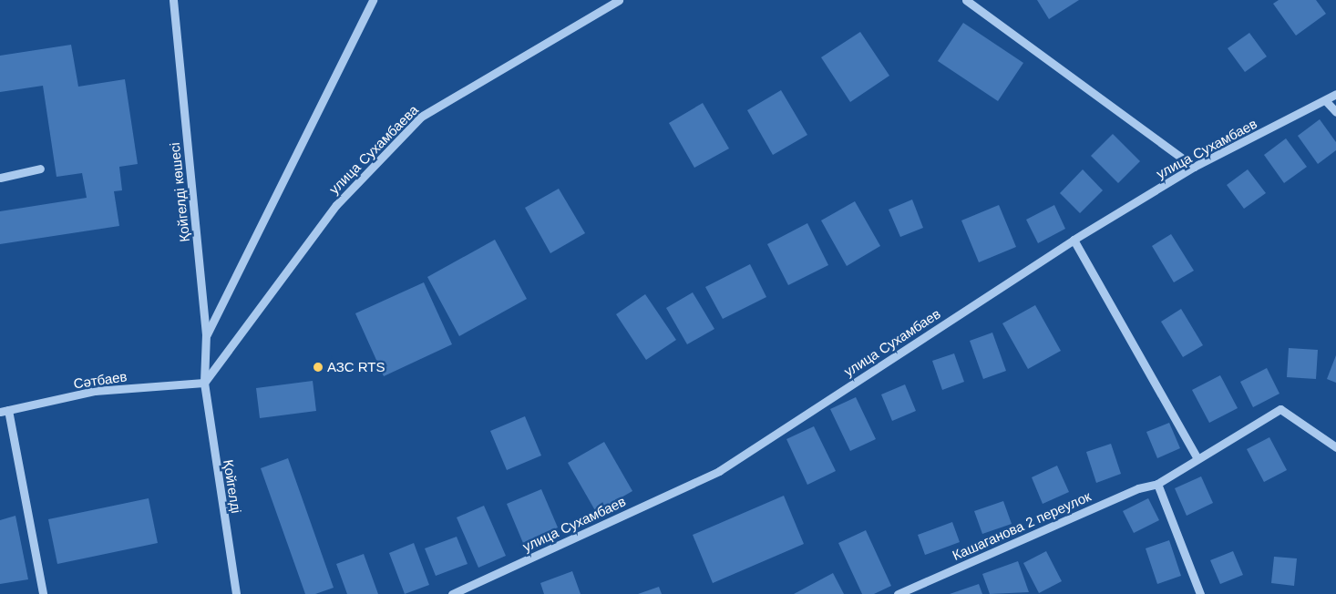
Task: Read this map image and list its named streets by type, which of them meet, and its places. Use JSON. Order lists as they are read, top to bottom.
{
  "streets": {
    "street": [
      "улица Сухамбаев",
      "улица Сухамбаева",
      "Қойгелді көшесі",
      "Сәтбаев",
      "Қойгелді",
      "Кашаганова 2 переулок"
    ]
  },
  "crossings": [
    ["улица Сухамбаева", "Қойгелді көшесі"],
    ["улица Сухамбаева", "Сәтбаев"],
    ["улица Сухамбаева", "Қойгелді"],
    ["Қойгелді көшесі", "Сәтбаев"],
    ["Қойгелді көшесі", "Қойгелді"],
    ["Сәтбаев", "Қойгелді"]
  ],
  "places": ["АЗС RTS"]
}
